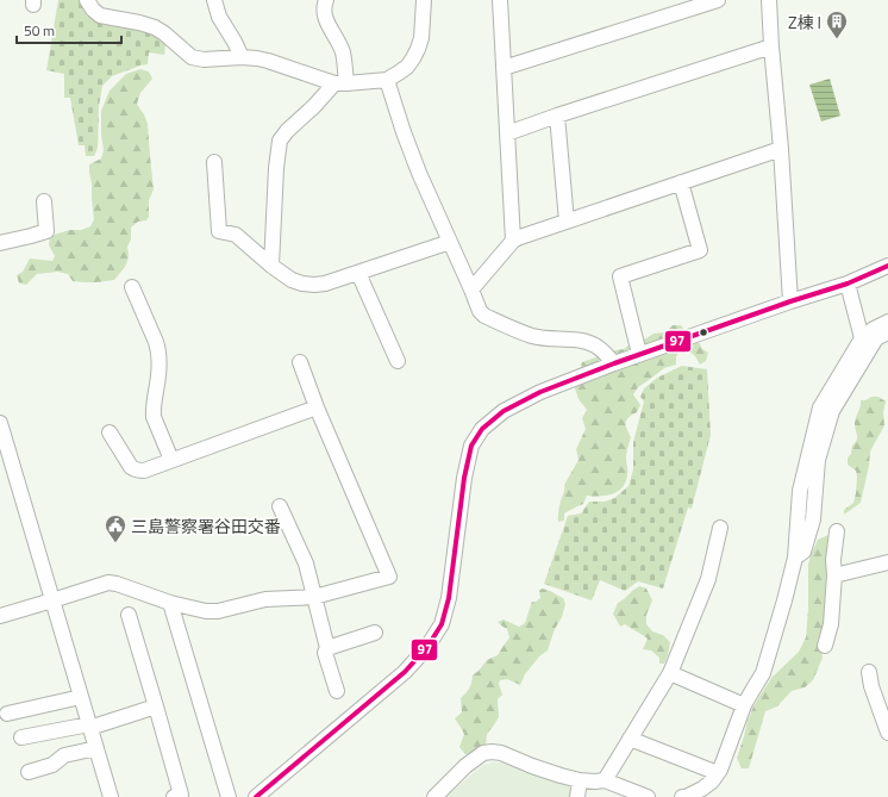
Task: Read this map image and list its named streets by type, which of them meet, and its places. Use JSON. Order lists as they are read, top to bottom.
{
  "places": {
    "building": ["Z棟 I"],
    "public building": ["三島警察署谷田交番"]
  },
  "lines": ["transit line 97"],
  "scale_bar": "50 m"
}
